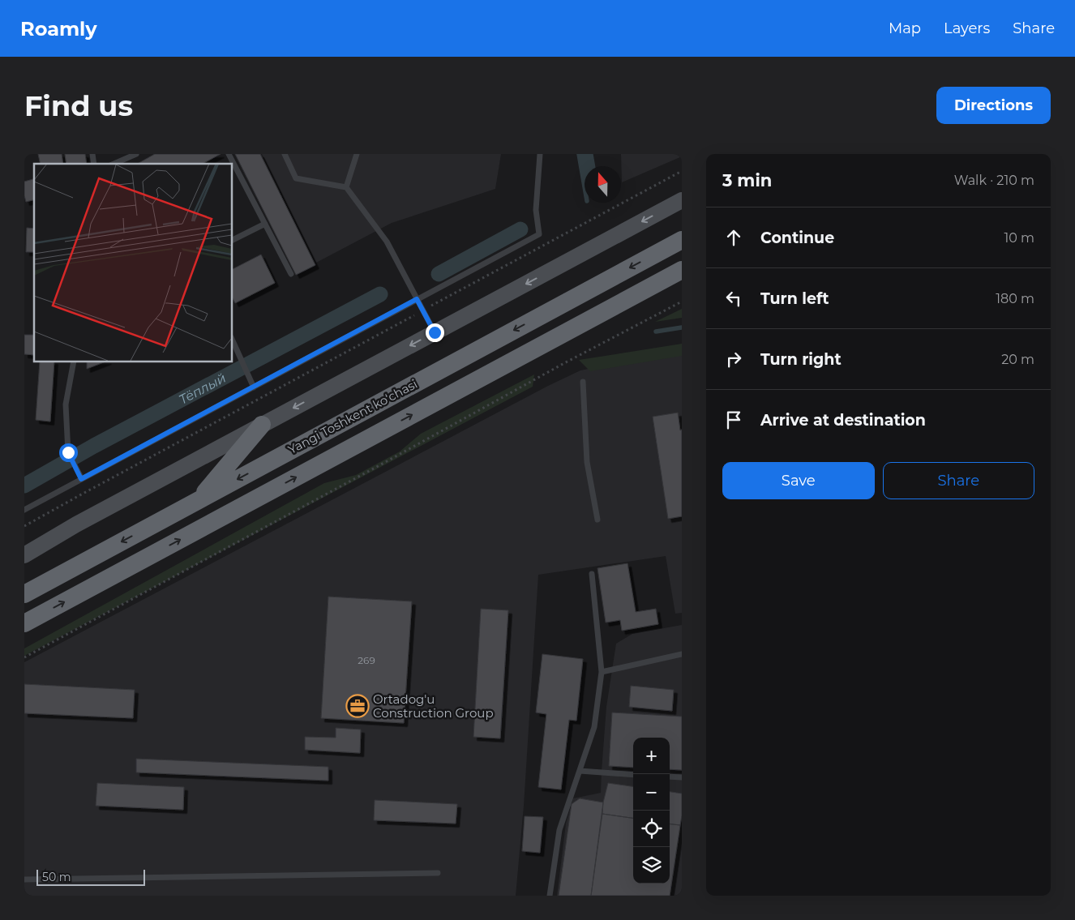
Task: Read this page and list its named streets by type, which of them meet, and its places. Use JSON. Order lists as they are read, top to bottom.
{
  "streets": {
    "highway": ["Yangi Toshkent ko‘chasi"]
  },
  "water": ["Тёплый"],
  "places": {
    "office": ["Ortadog'u Construction Group"]
  },
  "house_numbers": ["269"],
  "scale_bar": "50 m",
  "north": "top",
  "page": {
    "header": "Roamly",
    "nav": ["Map", "Layers", "Share"],
    "buttons": [
      "Directions",
      ["Save", "Share"]
    ],
    "title": "Find us",
    "heading": ["3 min", "Walk · 210 m"],
    "list": [
      ["Continue", "10 m"],
      ["Turn left", "180 m"],
      ["Turn right", "20 m"],
      "Arrive at destination"
    ],
    "map_buttons": ["+", "−"],
    "scale": "50 m"
  }
}
